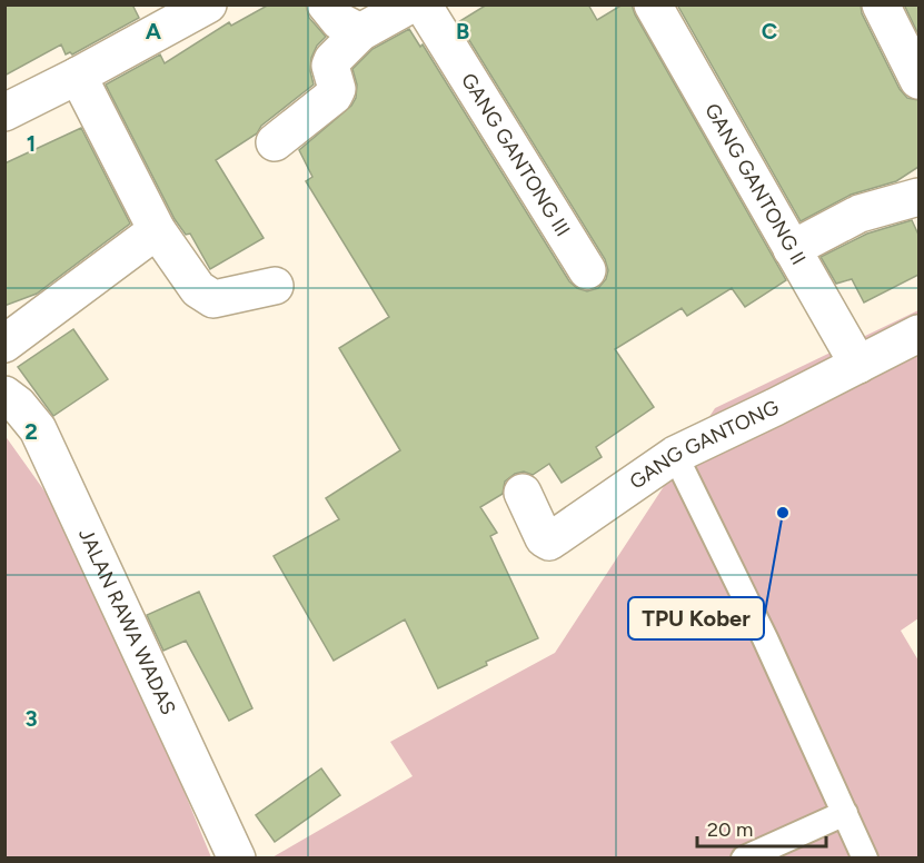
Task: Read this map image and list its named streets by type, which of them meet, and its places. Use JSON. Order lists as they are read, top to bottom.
{
  "streets": {
    "street": [
      "GANG GANTONG III",
      "GANG GANTONG II",
      "GANG GANTONG",
      "JALAN RAWA WADAS"
    ]
  },
  "crossings": [
    ["GANG GANTONG II", "GANG GANTONG"]
  ],
  "places": ["TPU Kober"],
  "scale_bar": "20 m",
  "grid": {
    "columns": ["A", "B", "C"],
    "rows": ["1", "2", "3"]
  }
}
